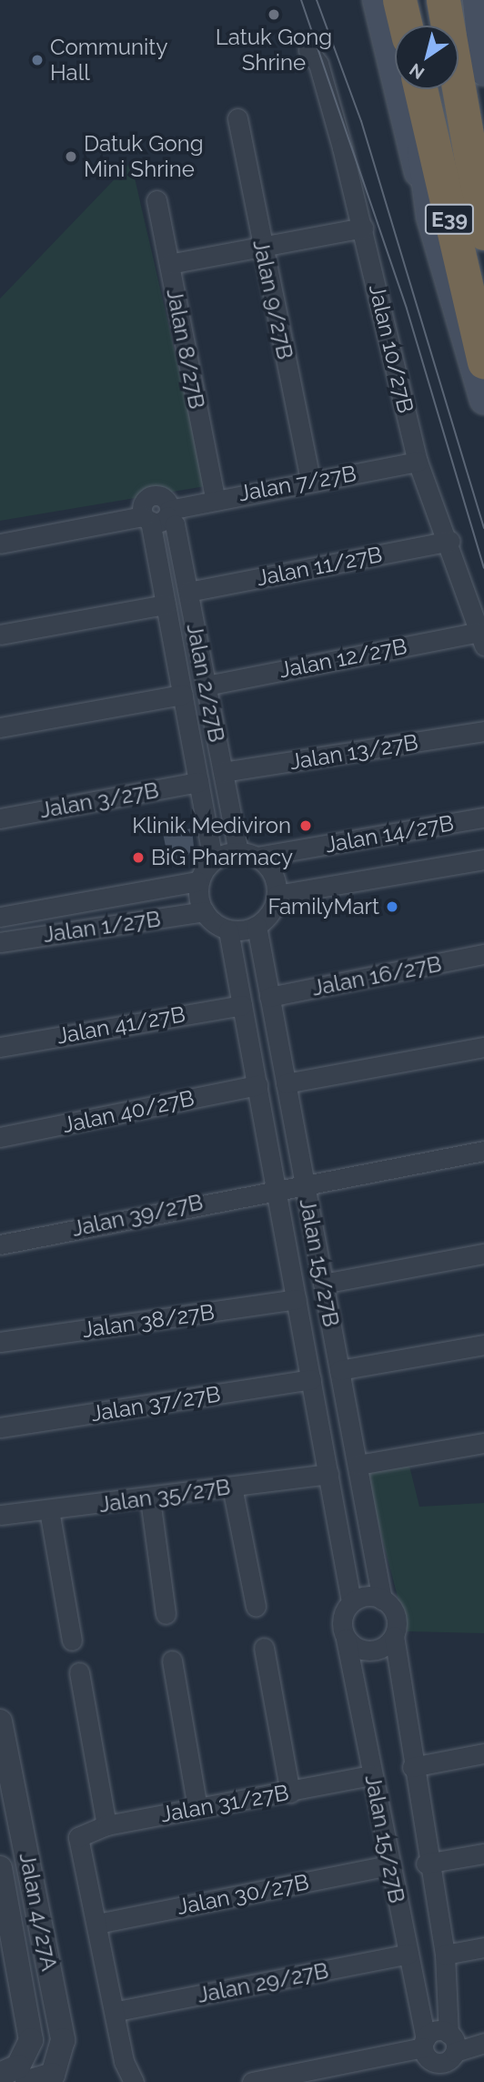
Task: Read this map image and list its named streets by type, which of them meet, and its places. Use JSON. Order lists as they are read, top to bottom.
{
  "streets": {
    "highway": ["E39"],
    "street": [
      "Jalan 9/27B",
      "Jalan 8/27B",
      "Jalan 10/27B",
      "Jalan 7/27B",
      "Jalan 11/27B",
      "Jalan 12/27B",
      "Jalan 2/27B",
      "Jalan 13/27B",
      "Jalan 3/27B",
      "Jalan 14/27B",
      "Jalan 1/27B",
      "Jalan 16/27B",
      "Jalan 41/27B",
      "Jalan 40/27B",
      "Jalan 39/27B",
      "Jalan 15/27B",
      "Jalan 38/27B",
      "Jalan 37/27B",
      "Jalan 35/27B",
      "Jalan 31/27B",
      "Jalan 30/27B",
      "Jalan 4/27A",
      "Jalan 29/27B"
    ]
  },
  "crossings": [
    ["Jalan 9/27B", "Jalan 7/27B"],
    ["Jalan 8/27B", "Jalan 7/27B"],
    ["Jalan 10/27B", "Jalan 7/27B"],
    ["Jalan 10/27B", "Jalan 11/27B"],
    ["Jalan 10/27B", "Jalan 12/27B"],
    ["Jalan 7/27B", "Jalan 2/27B"],
    ["Jalan 11/27B", "Jalan 2/27B"],
    ["Jalan 12/27B", "Jalan 2/27B"],
    ["Jalan 2/27B", "Jalan 13/27B"],
    ["Jalan 2/27B", "Jalan 3/27B"],
    ["Jalan 2/27B", "Jalan 14/27B"],
    ["Jalan 2/27B", "Jalan 1/27B"],
    ["Jalan 2/27B", "Jalan 15/27B"],
    ["Jalan 14/27B", "Jalan 1/27B"],
    ["Jalan 14/27B", "Jalan 15/27B"],
    ["Jalan 1/27B", "Jalan 15/27B"],
    ["Jalan 16/27B", "Jalan 15/27B"],
    ["Jalan 41/27B", "Jalan 15/27B"],
    ["Jalan 40/27B", "Jalan 15/27B"],
    ["Jalan 39/27B", "Jalan 15/27B"],
    ["Jalan 15/27B", "Jalan 38/27B"],
    ["Jalan 15/27B", "Jalan 37/27B"],
    ["Jalan 15/27B", "Jalan 35/27B"],
    ["Jalan 15/27B", "Jalan 31/27B"],
    ["Jalan 15/27B", "Jalan 30/27B"],
    ["Jalan 15/27B", "Jalan 29/27B"],
    ["Jalan 31/27B", "Jalan 30/27B"]
  ],
  "places": [
    "Latuk Gong Shrine",
    "Community Hall",
    "Datuk Gong Mini Shrine",
    "Klinik Mediviron",
    "BiG Pharmacy",
    "FamilyMart"
  ],
  "north": "bottom left"
}
